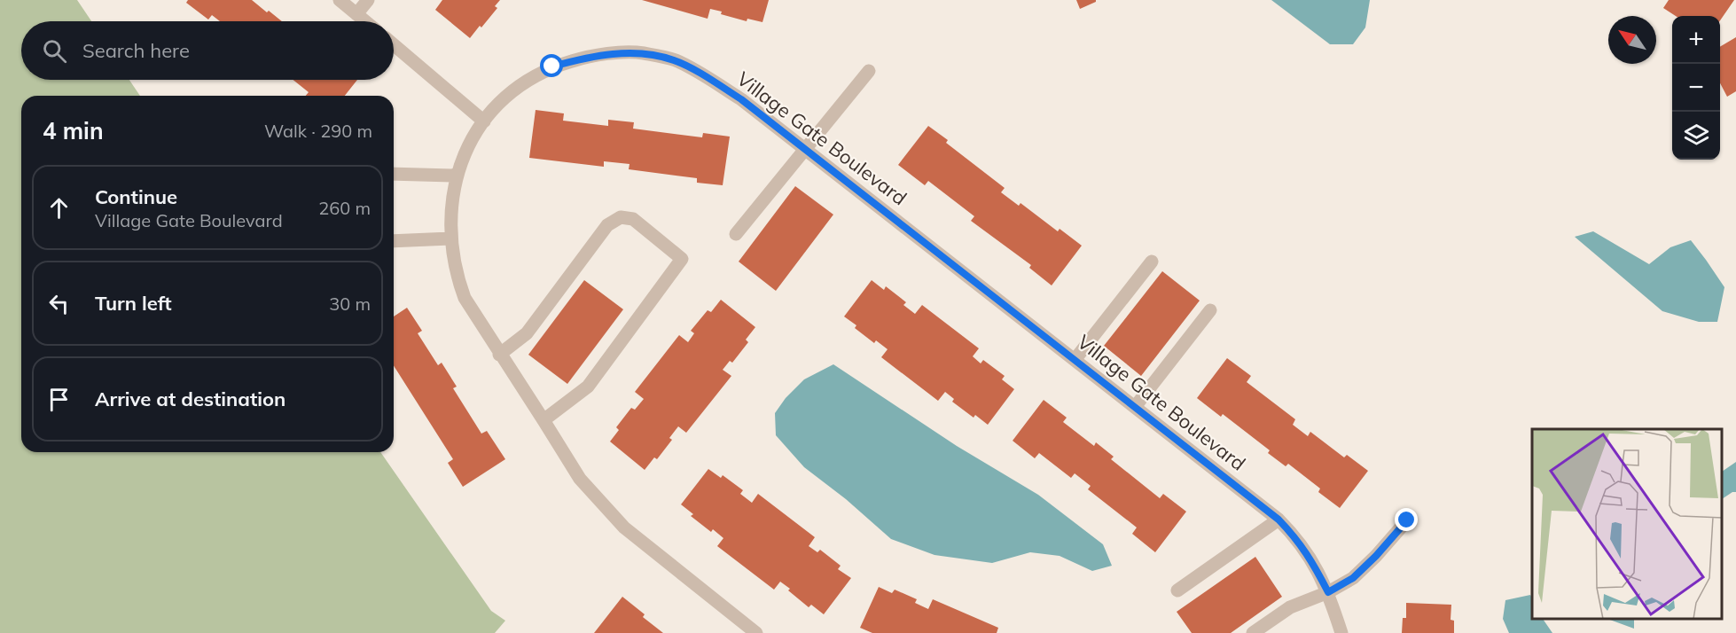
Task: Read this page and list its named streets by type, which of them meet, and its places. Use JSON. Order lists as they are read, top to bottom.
{
  "streets": {
    "street": ["Village Gate Boulevard"]
  },
  "north": "top left",
  "page": {
    "map_buttons": ["+", "−"],
    "search": "Search here",
    "heading": ["4 min", "Walk · 290 m"],
    "list": [
      ["Continue", "Village Gate Boulevard", "260 m"],
      ["Turn left", "30 m"],
      "Arrive at destination"
    ]
  }
}
